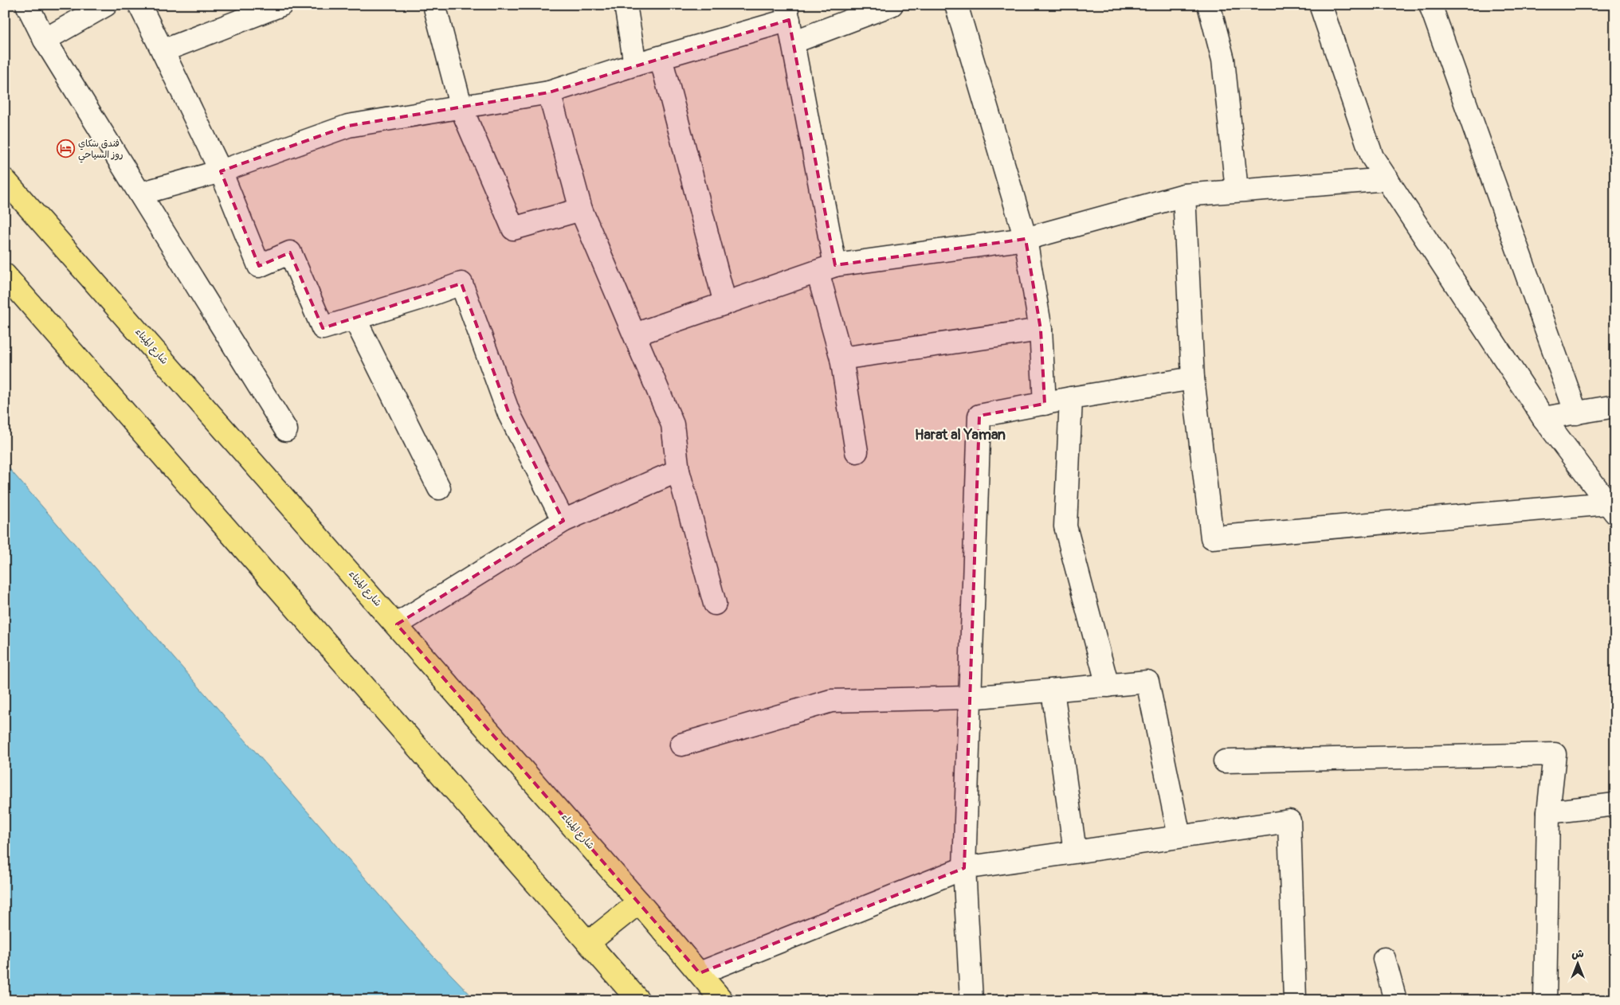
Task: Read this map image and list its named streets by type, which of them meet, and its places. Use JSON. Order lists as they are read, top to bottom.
{
  "streets": {
    "main road": ["شارع الميناء"]
  },
  "districts": ["Harat al Yaman"],
  "places": {
    "hotel": ["فندق سكاي روز السياحي"]
  },
  "north": "top"
}
